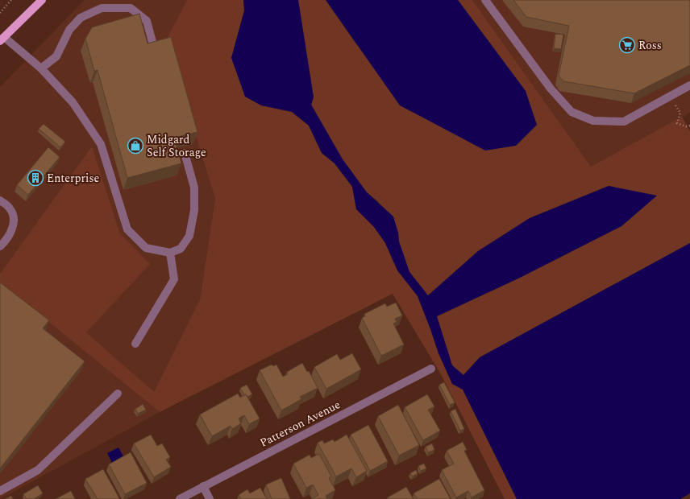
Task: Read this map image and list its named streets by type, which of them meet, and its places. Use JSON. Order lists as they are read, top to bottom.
{
  "streets": {
    "street": ["Patterson Avenue"]
  },
  "places": {
    "supermarket": ["Ross"],
    "shop": ["Midgard Self Storage"],
    "building": ["Enterprise"]
  }
}
